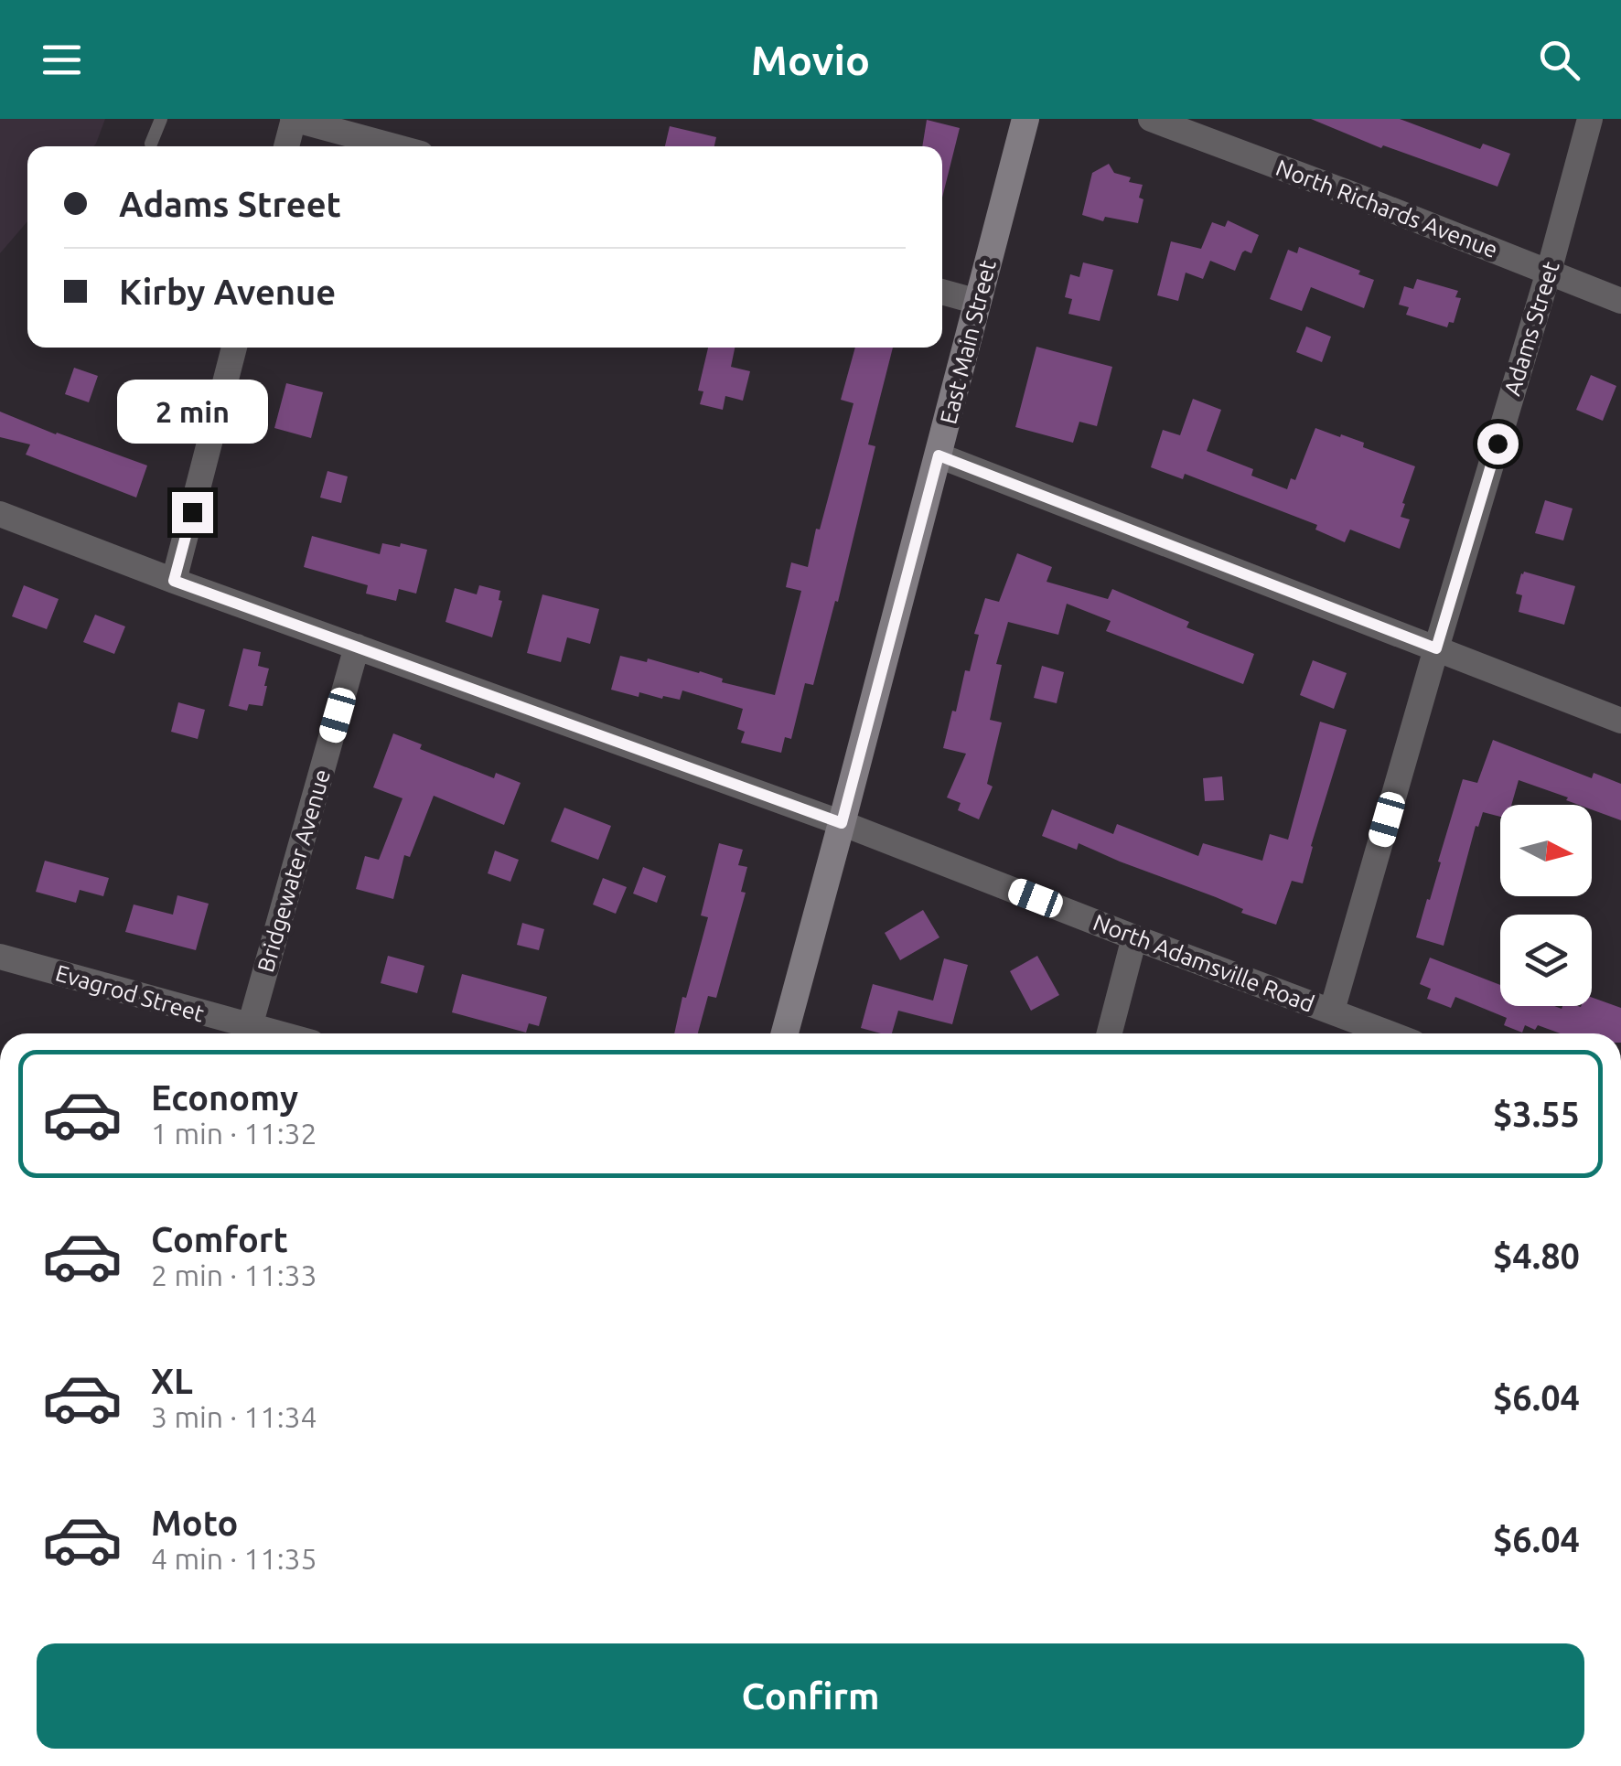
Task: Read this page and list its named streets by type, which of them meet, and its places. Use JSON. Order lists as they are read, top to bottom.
{
  "streets": {
    "street": [
      "North Richards Avenue",
      "Adams Street",
      "East Main Street",
      "Bridgewater Avenue",
      "North Adamsville Road",
      "Evagrod Street"
    ]
  },
  "crossings": [
    ["North Richards Avenue", "Adams Street"],
    ["Adams Street", "North Adamsville Road"],
    ["East Main Street", "North Adamsville Road"],
    ["Bridgewater Avenue", "North Adamsville Road"]
  ],
  "north": "right",
  "page": {
    "header": "Movio",
    "banner": ["Adams Street", "Kirby Avenue"],
    "bubble": "2 min",
    "list": [
      {
        "name": "Economy",
        "note": "1 min · 11:32",
        "value": "$3.55"
      },
      {
        "name": "Comfort",
        "note": "2 min · 11:33",
        "value": "$4.80"
      },
      {
        "name": "XL",
        "note": "3 min · 11:34",
        "value": "$6.04"
      },
      {
        "name": "Moto",
        "note": "4 min · 11:35",
        "value": "$6.04"
      }
    ],
    "buttons": "Confirm"
  }
}
